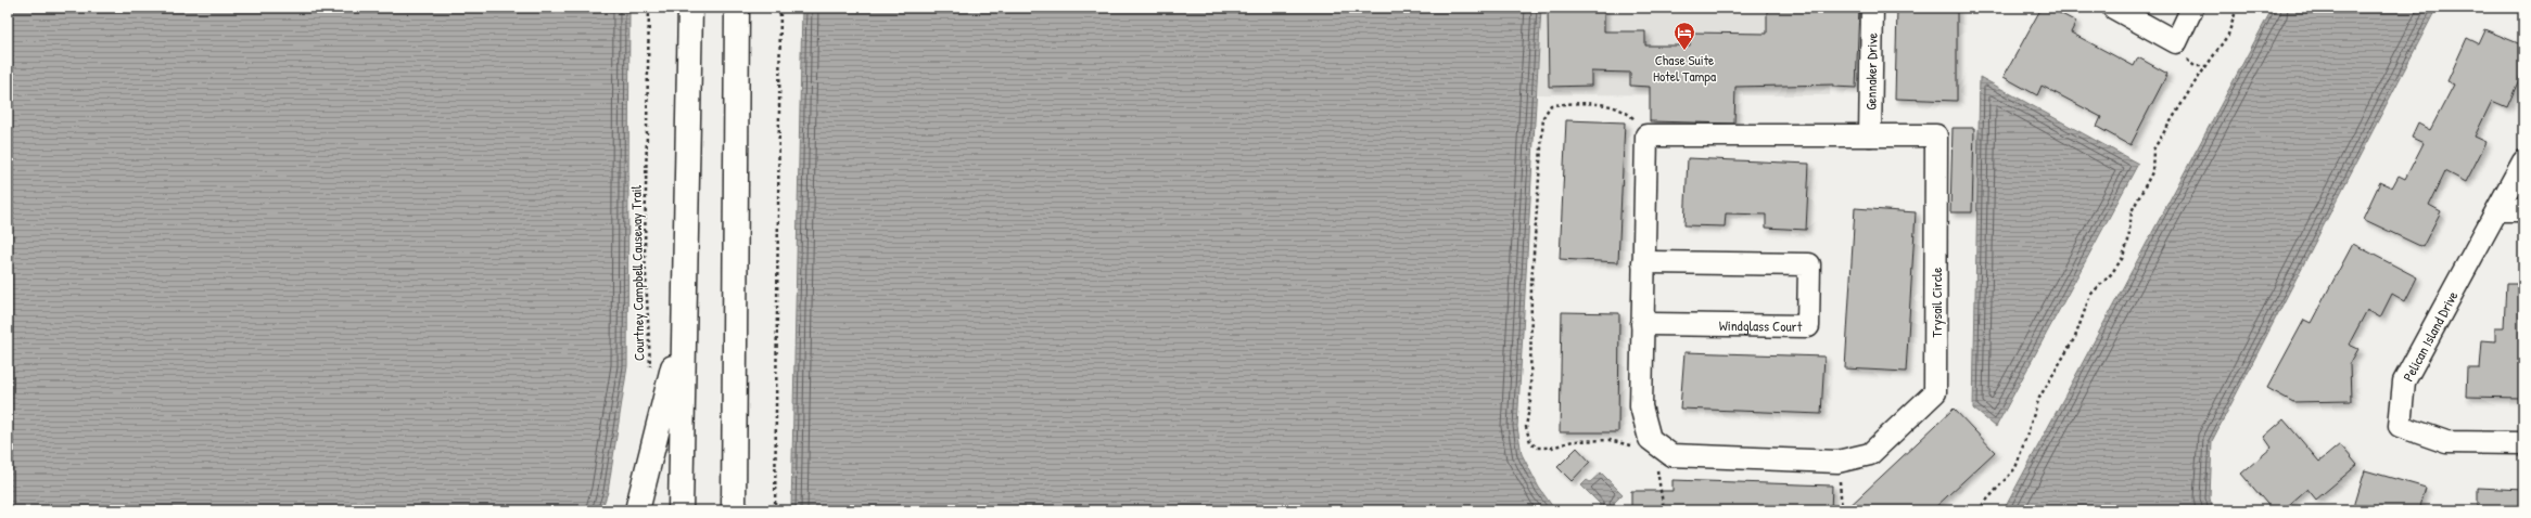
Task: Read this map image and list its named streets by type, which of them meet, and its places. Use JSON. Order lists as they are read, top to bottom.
{
  "streets": {
    "street": [
      "Gennaker Drive",
      "Trysail Circle",
      "Windglass Court",
      "Pelican Island Drive"
    ],
    "path": ["Courtney Campbell Causeway Trail"]
  },
  "crossings": [
    ["Gennaker Drive", "Trysail Circle"],
    ["Trysail Circle", "Windglass Court"]
  ],
  "places": {
    "hotel": ["Chase Suite Hotel Tampa"]
  }
}
